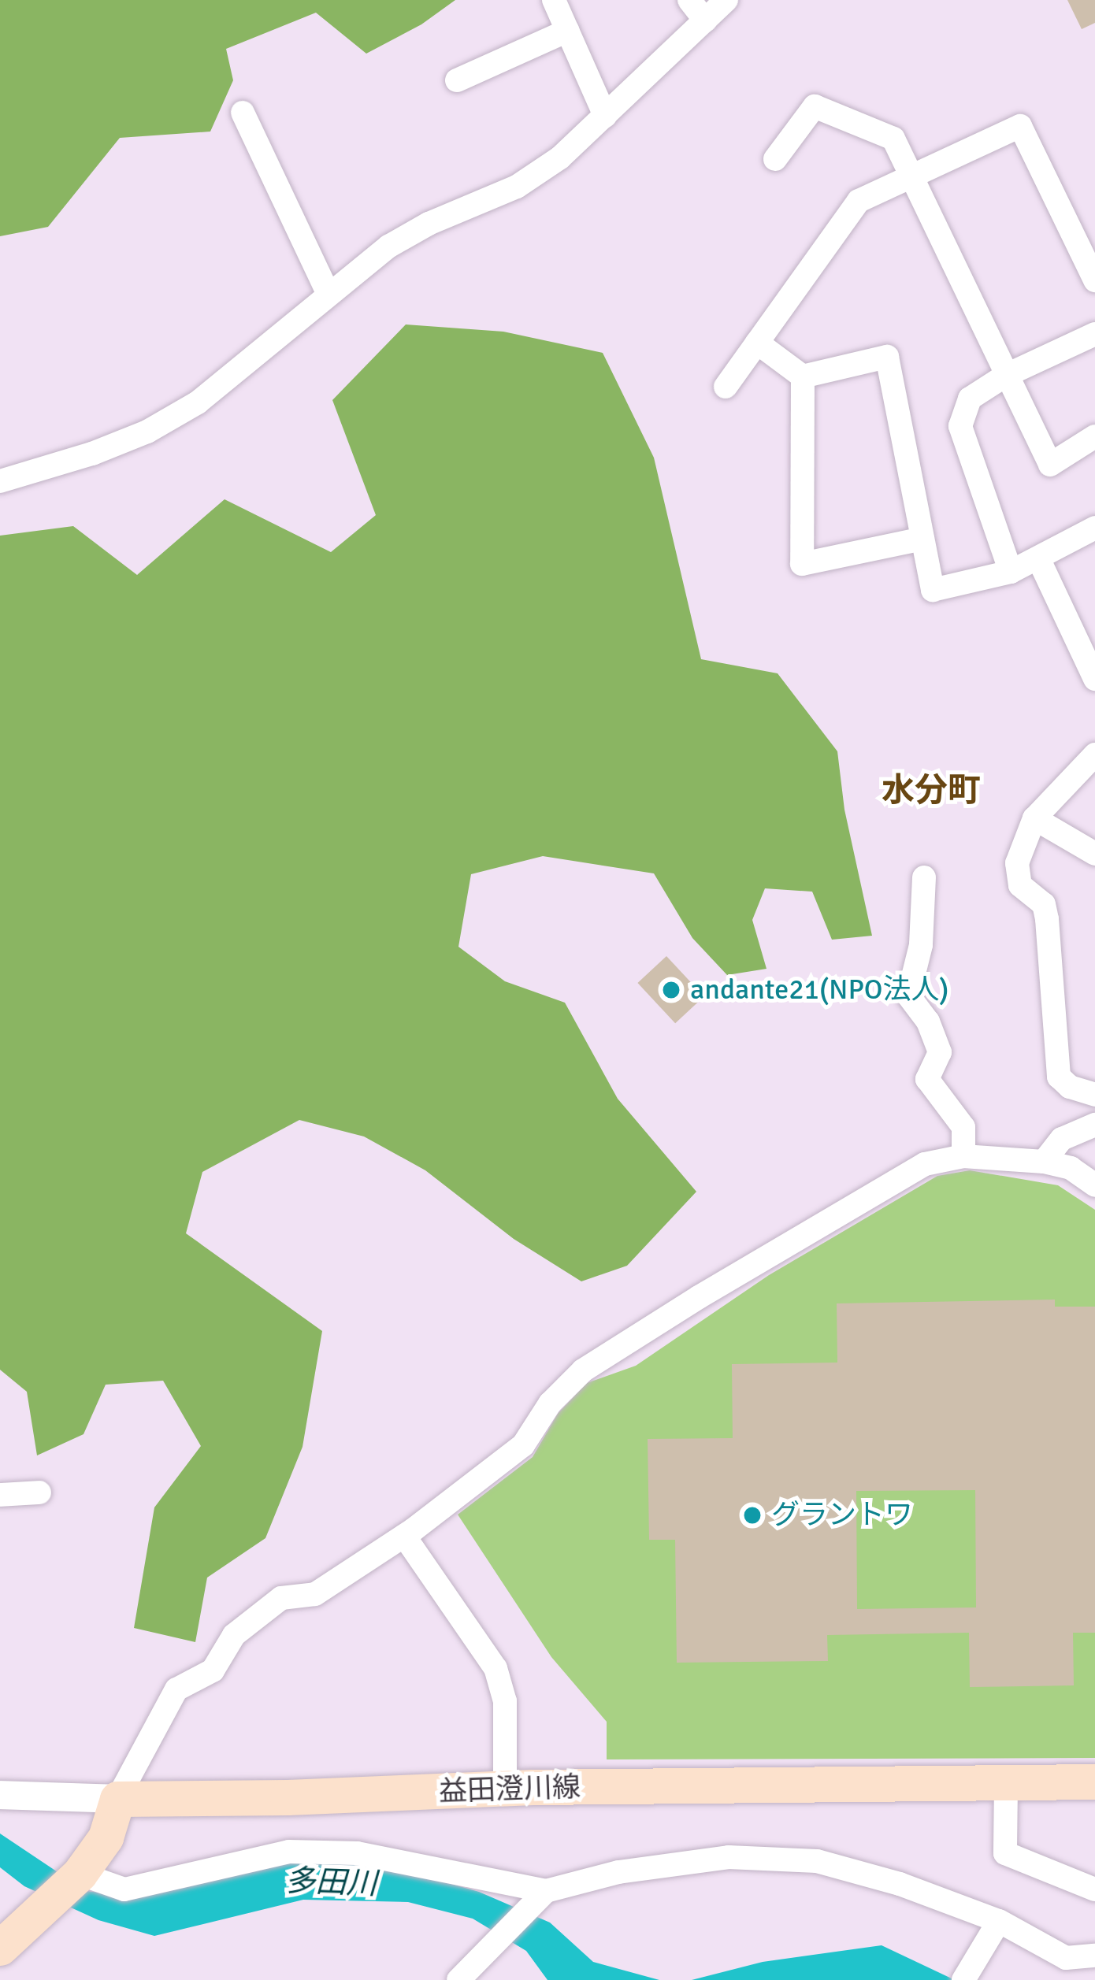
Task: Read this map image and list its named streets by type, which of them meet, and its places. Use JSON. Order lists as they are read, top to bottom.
{
  "streets": {
    "main road": ["益田澄川線"]
  },
  "districts": ["水分町"],
  "water": ["多田川"],
  "places": ["andante21(NPO法人)", "グラントワ"]
}
